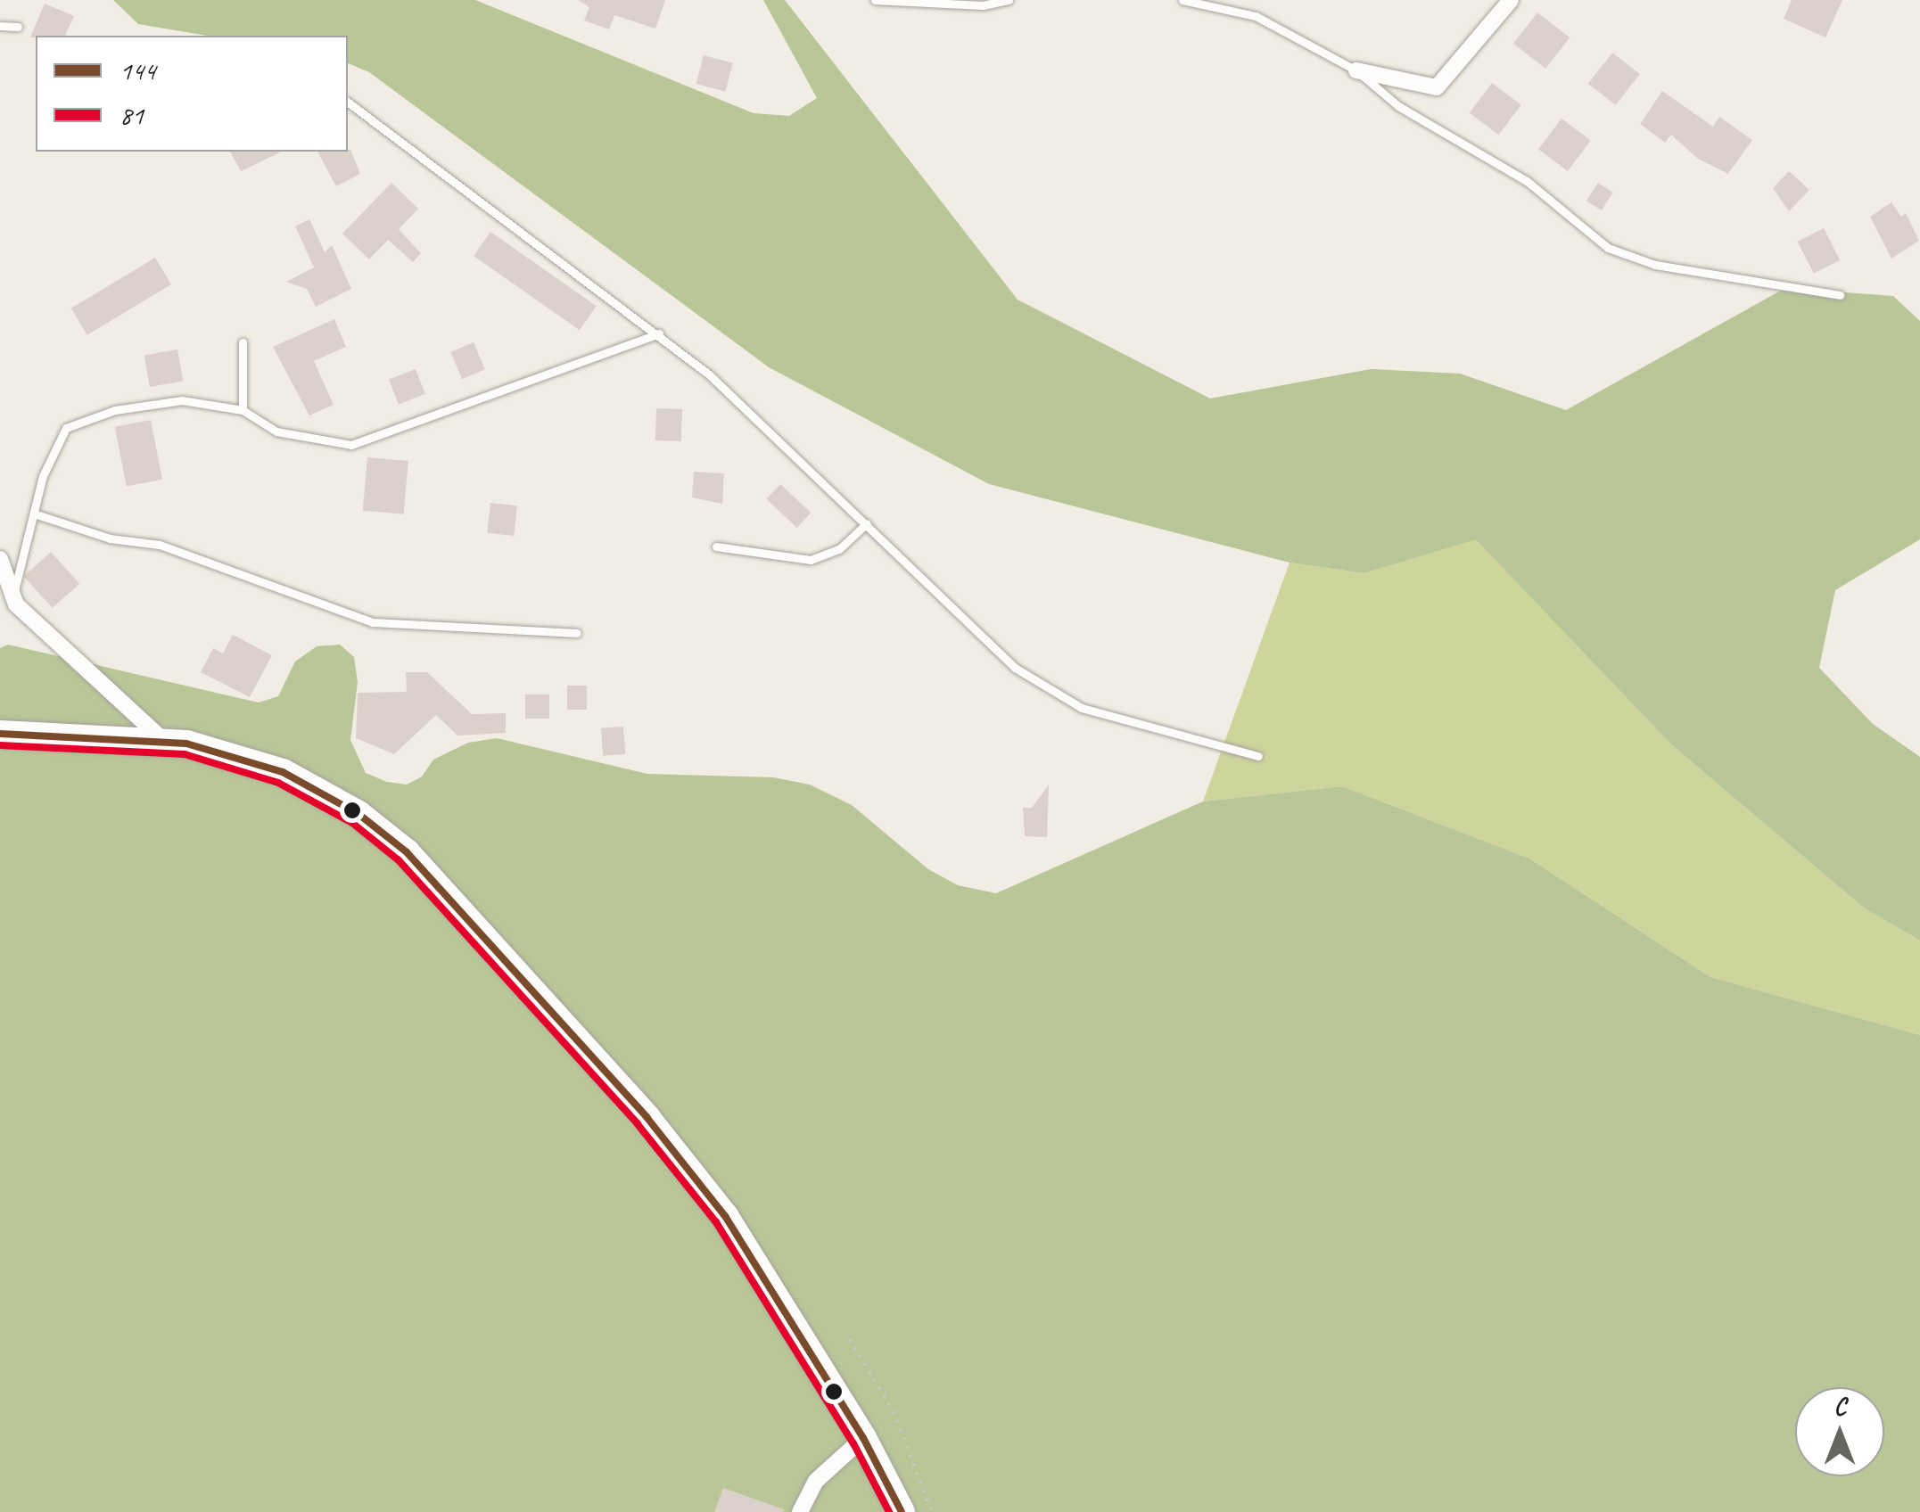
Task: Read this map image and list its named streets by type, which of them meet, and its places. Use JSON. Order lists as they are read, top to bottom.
{
  "lines": ["transit line 144", "transit line 81"],
  "legend": ["144", "81"],
  "north": "top"
}
